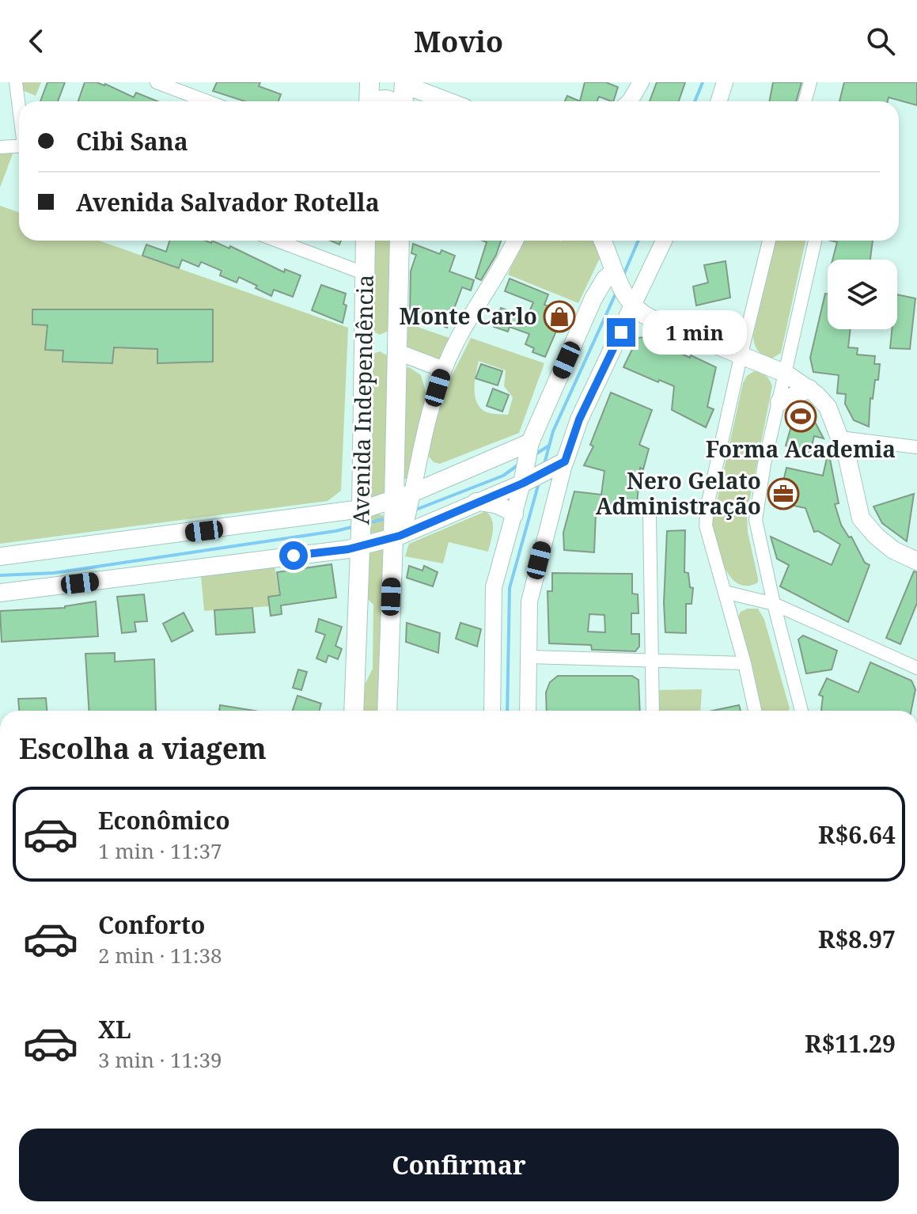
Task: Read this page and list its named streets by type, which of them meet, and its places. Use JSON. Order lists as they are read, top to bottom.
{
  "streets": {
    "main road": ["Avenida Independência"]
  },
  "places": {
    "shop": ["Monte Carlo"],
    "sports": ["Forma Academia"],
    "office": ["Nero Gelato Administração"]
  },
  "page": {
    "header": "Movio",
    "banner": ["Cibi Sana", "Avenida Salvador Rotella"],
    "bubble": "1 min",
    "heading": "Escolha a viagem",
    "list": [
      {
        "name": "Econômico",
        "note": "1 min · 11:37",
        "value": "R$6.64"
      },
      {
        "name": "Conforto",
        "note": "2 min · 11:38",
        "value": "R$8.97"
      },
      {
        "name": "XL",
        "note": "3 min · 11:39",
        "value": "R$11.29"
      }
    ],
    "buttons": "Confirmar"
  }
}
